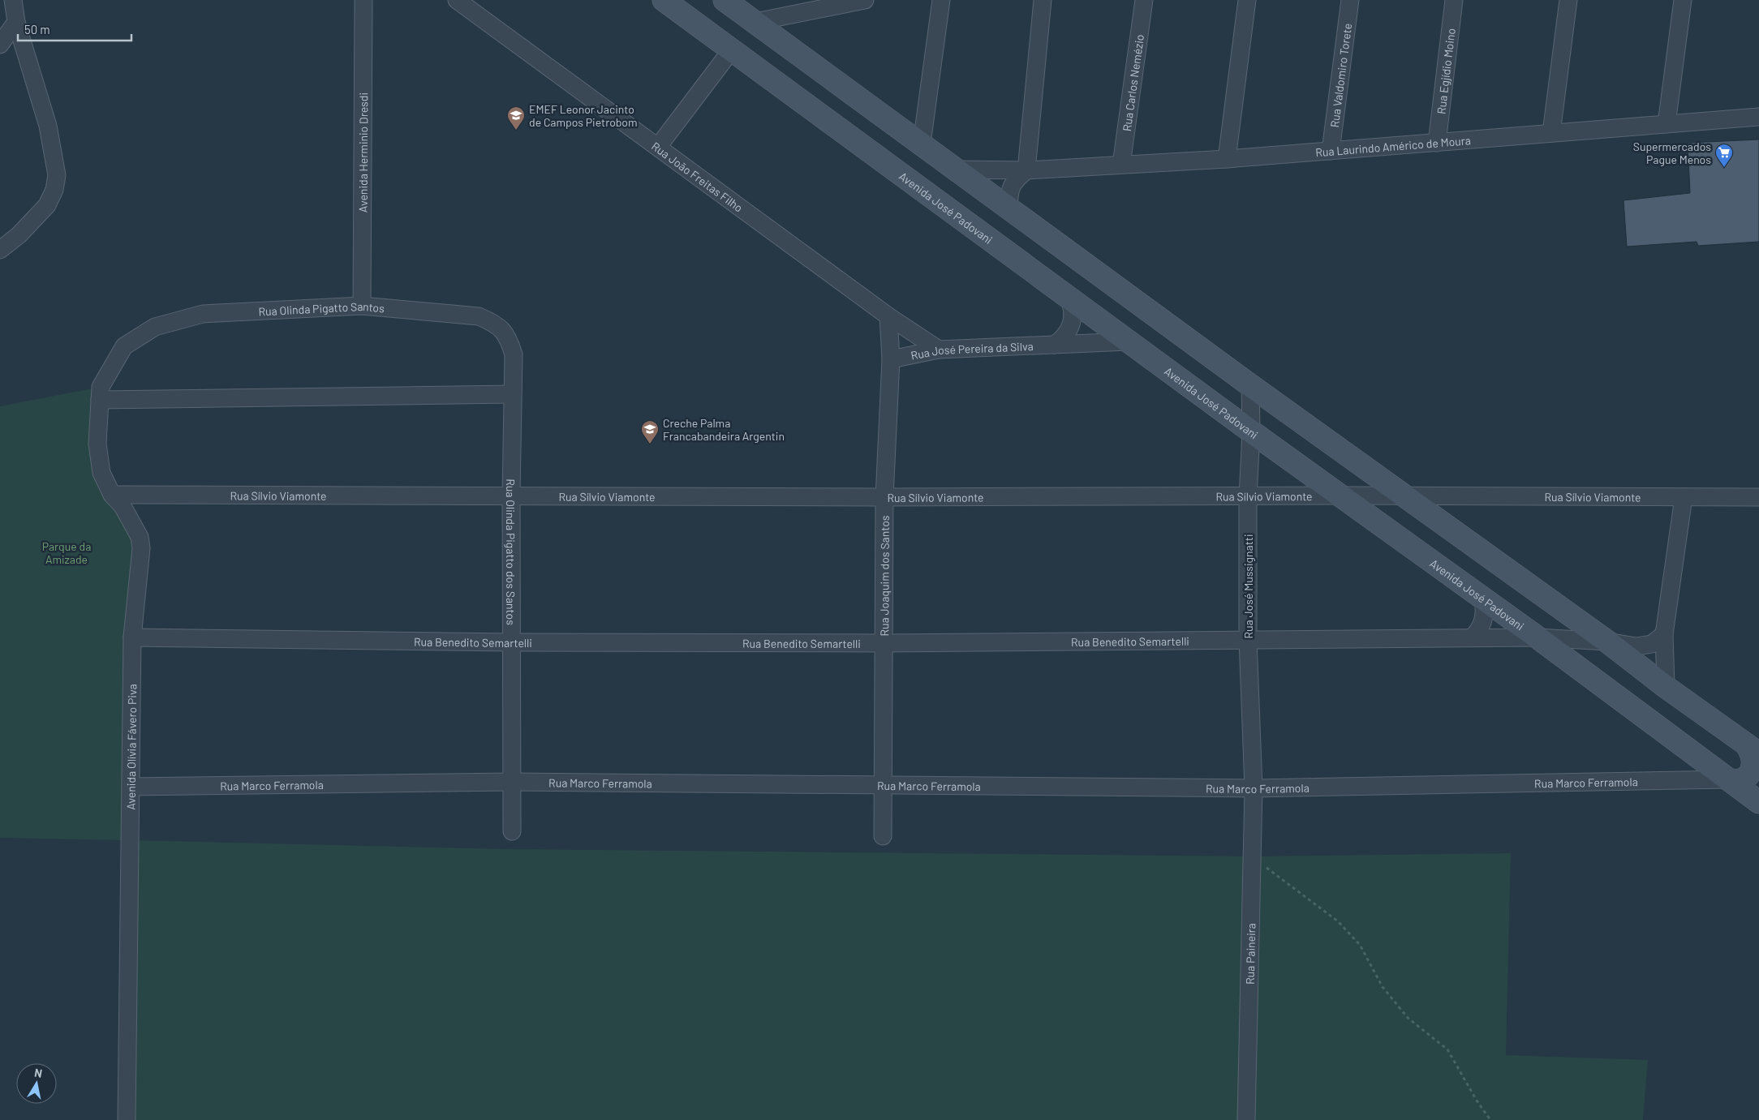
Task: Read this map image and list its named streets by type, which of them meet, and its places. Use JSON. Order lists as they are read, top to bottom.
{
  "streets": {
    "street": [
      "Rua Egjídio Moino",
      "Rua Valdomiro Torete",
      "Rua Carlos Nemézio",
      "Rua Laurindo Américo de Moura",
      "Avenida Herminio Dresdi",
      "Rua João Freitas Filho",
      "Avenida José Padovani",
      "Rua Olinda Pigatto Santos",
      "Rua José Pereira da Silva",
      "Rua Sílvio Viamonte",
      "Rua Olinda Pigatto dos Santos",
      "Rua Joaquim dos Santos",
      "Rua José Mussignatti",
      "Rua Benedito Semartelli",
      "Avenida Olívia Fávero Piva",
      "Rua Marco Ferramola",
      "Rua Paineira"
    ]
  },
  "crossings": [
    ["Rua Egjídio Moino", "Rua Laurindo Américo de Moura"],
    ["Rua Valdomiro Torete", "Rua Laurindo Américo de Moura"],
    ["Rua Carlos Nemézio", "Rua Laurindo Américo de Moura"],
    ["Avenida Herminio Dresdi", "Rua Olinda Pigatto Santos"],
    ["Rua João Freitas Filho", "Rua José Pereira da Silva"],
    ["Rua João Freitas Filho", "Rua Joaquim dos Santos"],
    ["Avenida José Padovani", "Rua José Pereira da Silva"],
    ["Avenida José Padovani", "Rua Sílvio Viamonte"],
    ["Avenida José Padovani", "Rua José Mussignatti"],
    ["Avenida José Padovani", "Rua Benedito Semartelli"],
    ["Avenida José Padovani", "Rua Marco Ferramola"],
    ["Rua Olinda Pigatto Santos", "Rua Olinda Pigatto dos Santos"],
    ["Rua Olinda Pigatto Santos", "Avenida Olívia Fávero Piva"],
    ["Rua José Pereira da Silva", "Rua Joaquim dos Santos"],
    ["Rua Sílvio Viamonte", "Rua Olinda Pigatto dos Santos"],
    ["Rua Sílvio Viamonte", "Rua Joaquim dos Santos"],
    ["Rua Sílvio Viamonte", "Rua José Mussignatti"],
    ["Rua Sílvio Viamonte", "Avenida Olívia Fávero Piva"],
    ["Rua Olinda Pigatto dos Santos", "Rua Benedito Semartelli"],
    ["Rua Olinda Pigatto dos Santos", "Rua Marco Ferramola"],
    ["Rua Joaquim dos Santos", "Rua Benedito Semartelli"],
    ["Rua Joaquim dos Santos", "Rua Marco Ferramola"],
    ["Rua José Mussignatti", "Rua Benedito Semartelli"],
    ["Rua José Mussignatti", "Rua Marco Ferramola"],
    ["Rua José Mussignatti", "Rua Paineira"],
    ["Rua Benedito Semartelli", "Avenida Olívia Fávero Piva"],
    ["Avenida Olívia Fávero Piva", "Rua Marco Ferramola"],
    ["Rua Marco Ferramola", "Rua Paineira"]
  ],
  "parks": ["Parque da Amizade"],
  "places": {
    "school or university": ["EMEF Leonor Jacinto de Campos Pietrobom", "Creche Palma Francabandeira Argentin"],
    "supermarket": ["Supermercados Pague Menos"]
  },
  "scale_bar": "50 m",
  "north": "top"
}
